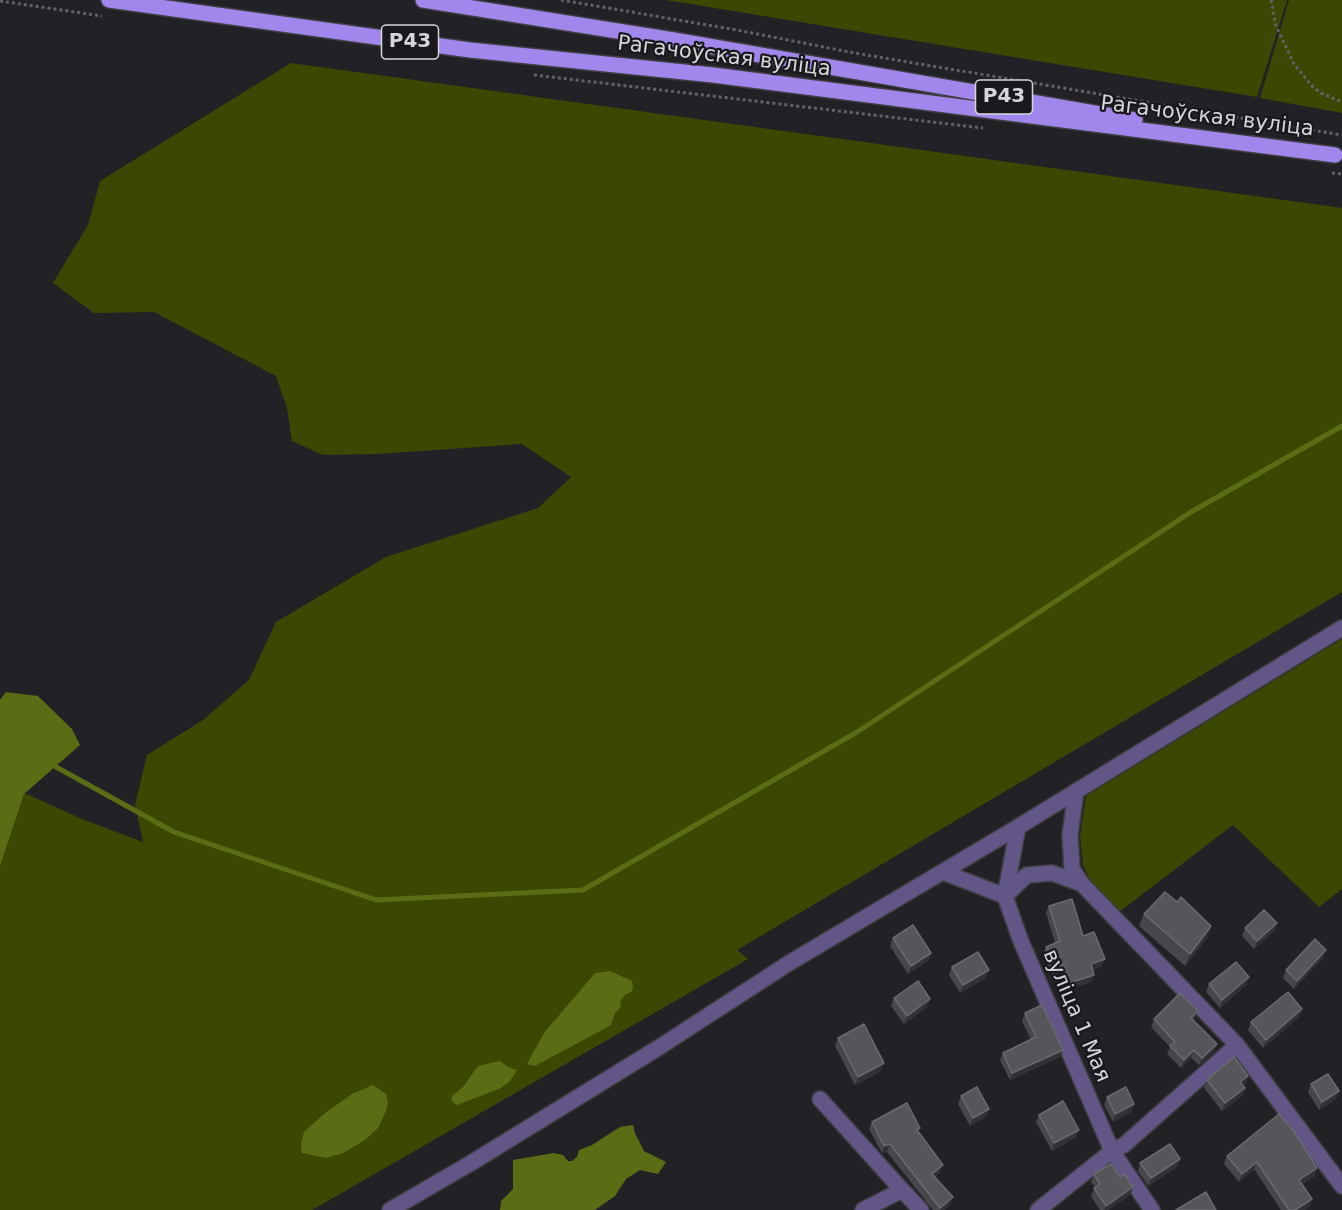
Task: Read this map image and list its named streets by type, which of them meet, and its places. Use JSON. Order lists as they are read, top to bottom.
{
  "streets": {
    "main road": ["Р43", "Рагачоўская вуліца"],
    "street": ["вуліца 1 Мая"]
  }
}
